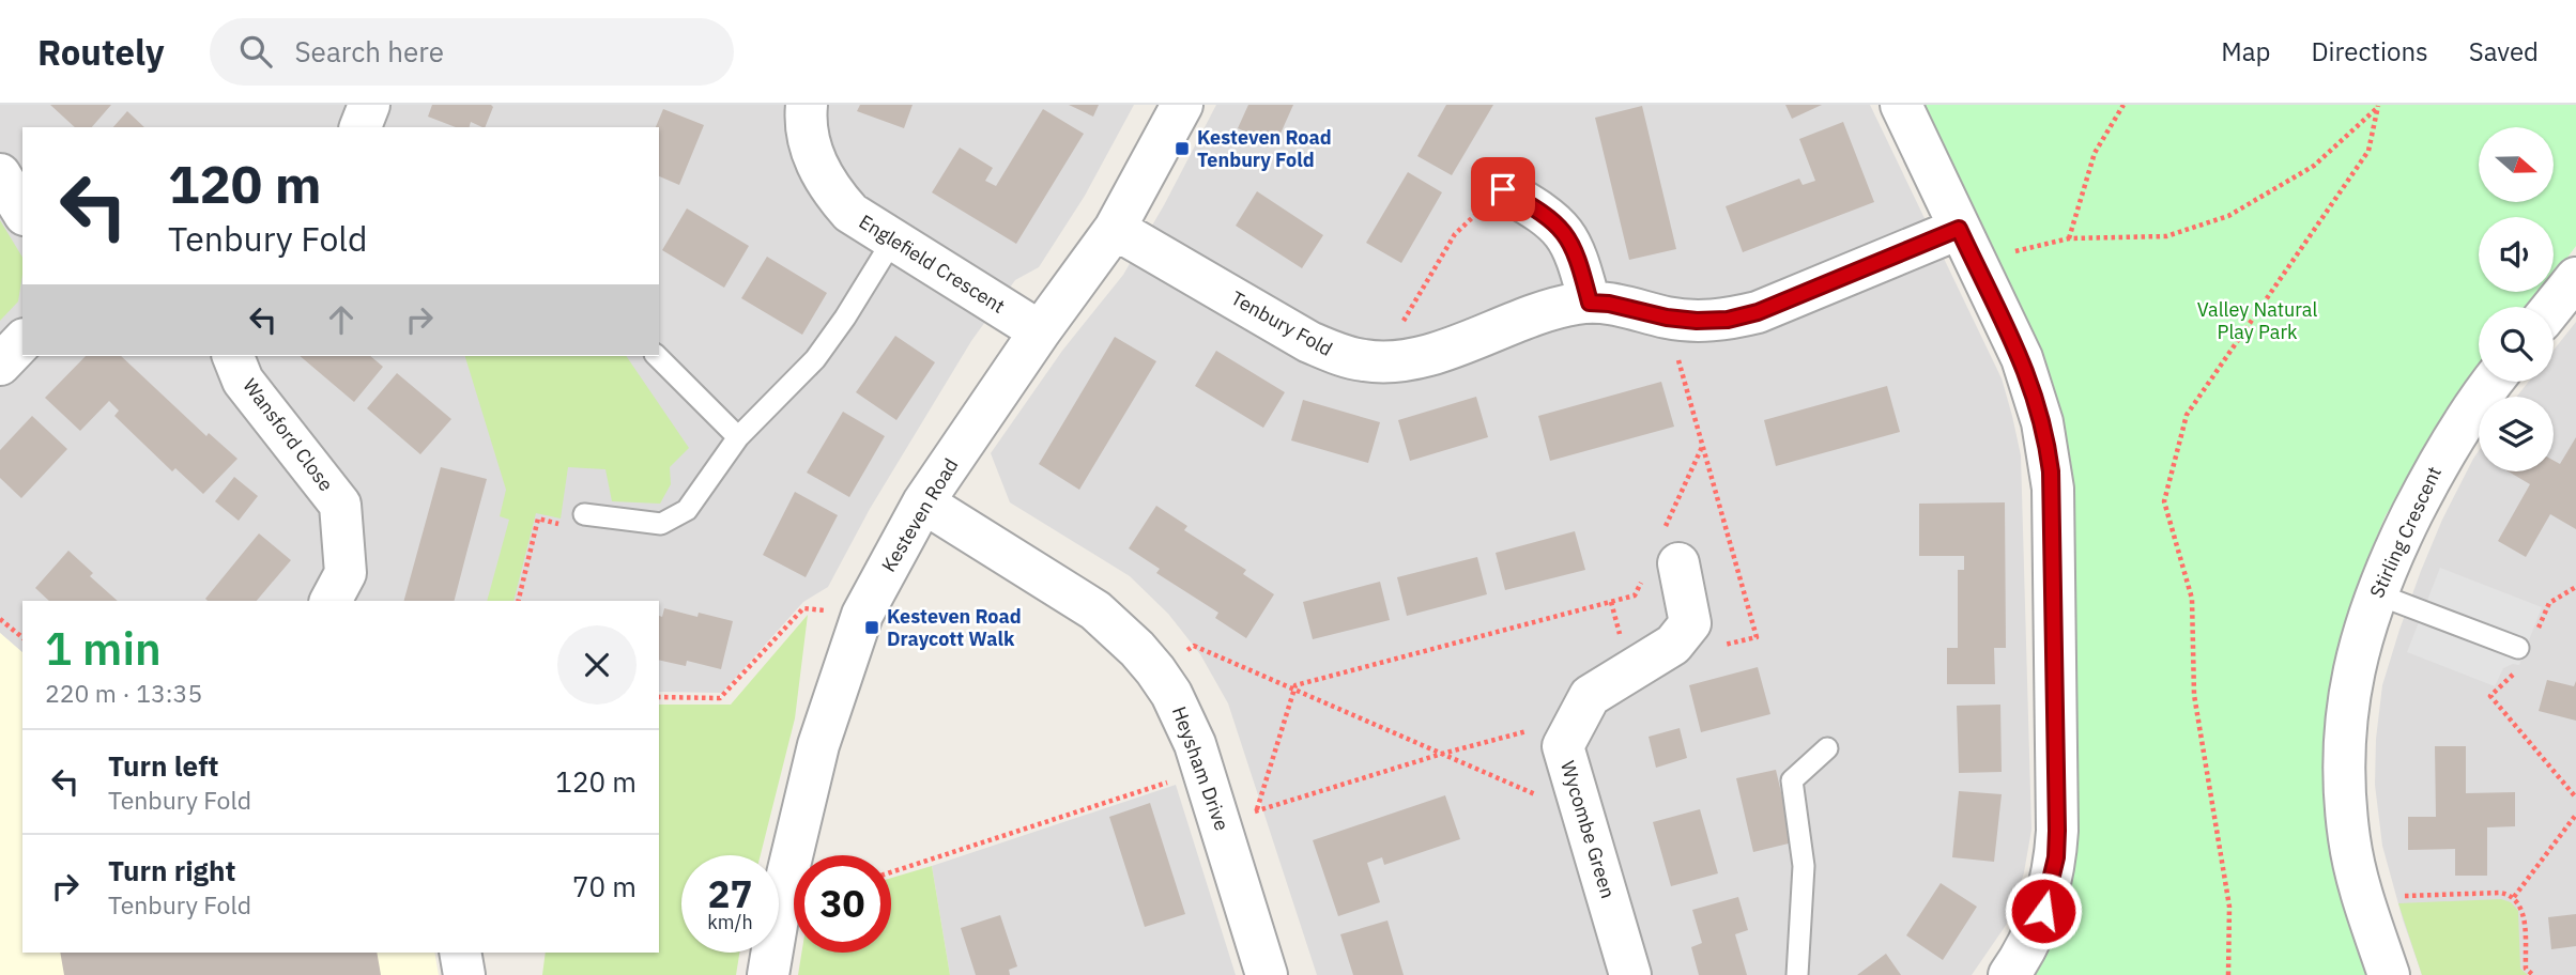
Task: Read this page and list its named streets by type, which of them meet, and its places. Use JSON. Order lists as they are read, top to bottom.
{
  "streets": {
    "street": [
      "Englefield Crescent",
      "Tenbury Fold",
      "Wansford Close",
      "Kesteven Road",
      "Stirling Crescent",
      "Heysham Drive",
      "Wycombe Green"
    ]
  },
  "crossings": [
    ["Englefield Crescent", "Kesteven Road"],
    ["Tenbury Fold", "Kesteven Road"],
    ["Kesteven Road", "Heysham Drive"]
  ],
  "parks": ["Valley Natural Play Park"],
  "places": {
    "transit": ["Kesteven Road Tenbury Fold", "Kesteven Road Draycott Walk"]
  },
  "north": "right",
  "page": {
    "header": "Routely",
    "search": "Search here",
    "nav": ["Map", "Directions", "Saved"],
    "turn": ["120 m", "Tenbury Fold"],
    "heading": ["1 min", "220 m · 13:35"],
    "list": [
      {
        "name": "Turn left",
        "note": "Tenbury Fold",
        "value": "120 m"
      },
      {
        "name": "Turn right",
        "note": "Tenbury Fold",
        "value": "70 m"
      }
    ],
    "speed": "27 km/h",
    "limit": "30"
  }
}
